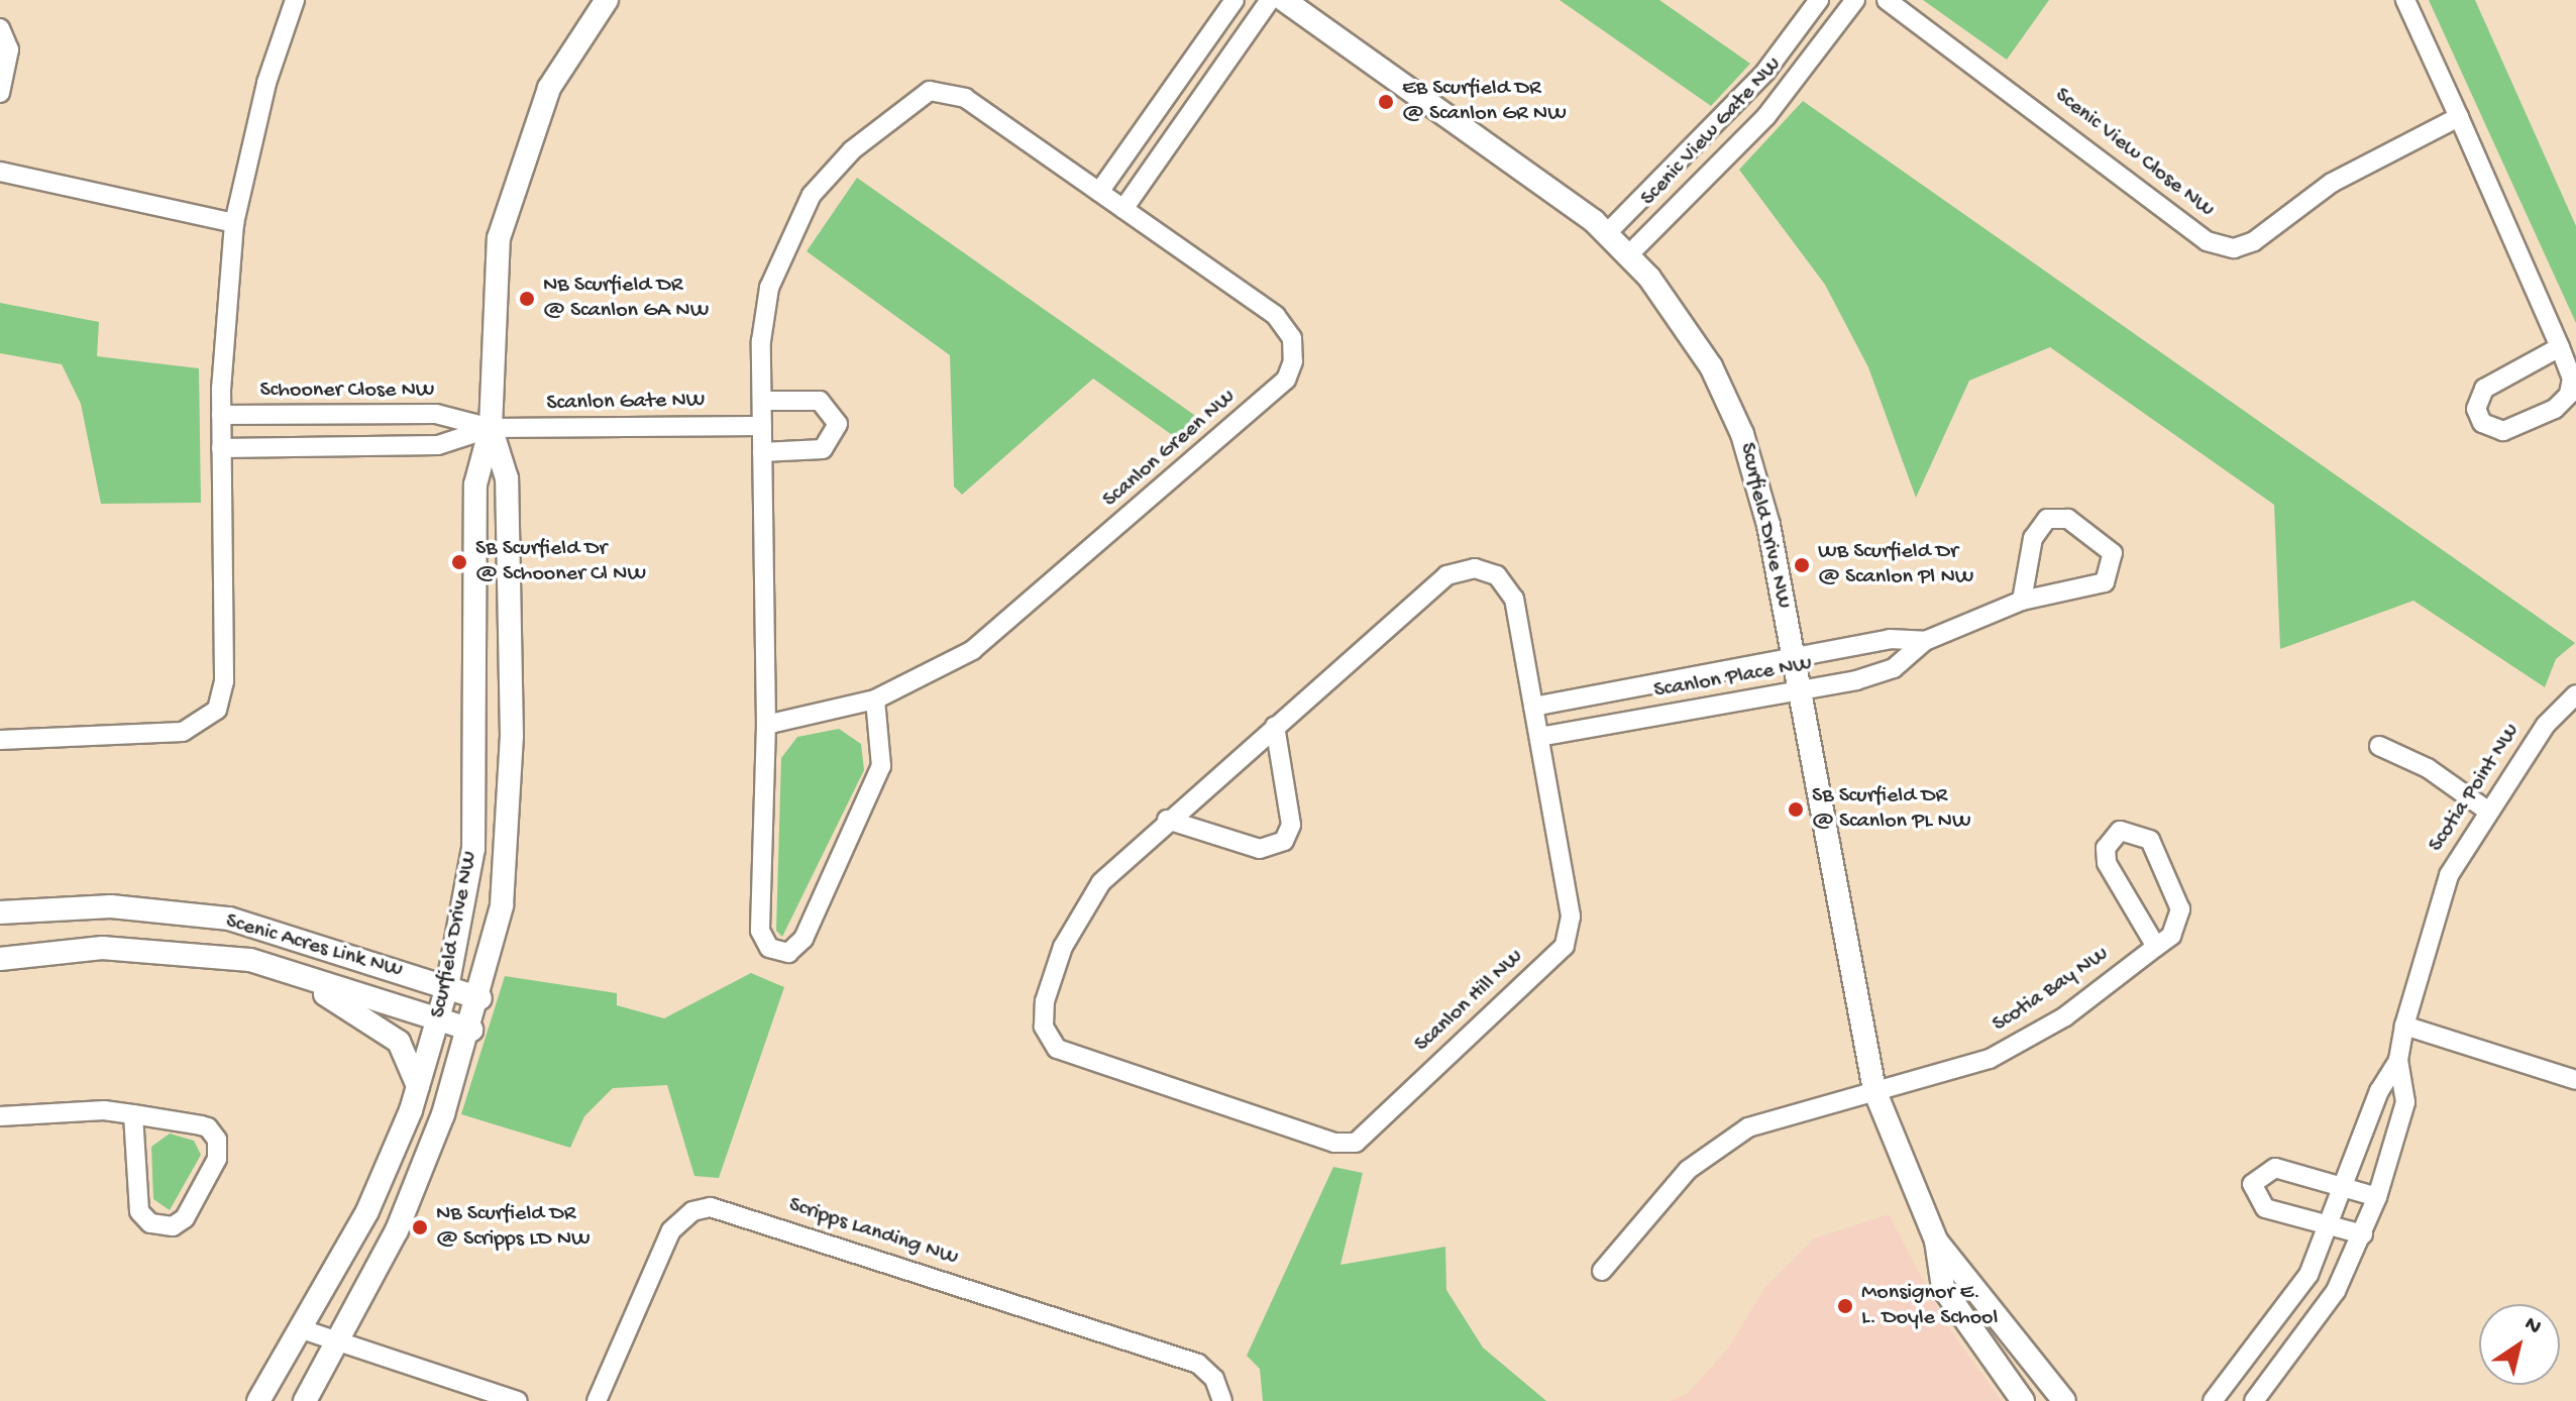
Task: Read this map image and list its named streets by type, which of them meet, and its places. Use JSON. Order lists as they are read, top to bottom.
{
  "streets": {
    "street": [
      "Scenic View Gate NW",
      "Scenic View Close NW",
      "Schooner Close NW",
      "Scanlon Gate NW",
      "Scanlon Green NW",
      "Scurfield Drive NW",
      "Scanlon Place NW",
      "Scotia Point NW",
      "Scenic Acres Link NW",
      "Scotia Bay NW",
      "Scanlon Hill NW",
      "Scripps Landing NW"
    ]
  },
  "crossings": [
    ["Scenic View Gate NW", "Scurfield Drive NW"],
    ["Schooner Close NW", "Scanlon Gate NW"],
    ["Schooner Close NW", "Scurfield Drive NW"],
    ["Scanlon Gate NW", "Scanlon Green NW"],
    ["Scanlon Gate NW", "Scurfield Drive NW"],
    ["Scurfield Drive NW", "Scanlon Place NW"],
    ["Scurfield Drive NW", "Scenic Acres Link NW"],
    ["Scurfield Drive NW", "Scotia Bay NW"],
    ["Scanlon Place NW", "Scanlon Hill NW"]
  ],
  "places": [
    "EB Scurfield DR @ Scanlon GR NW",
    "NB Scurfield DR @ Scanlon GA NW",
    "SB Scurfield Dr @ Schooner Cl NW",
    "WB Scurfield Dr @ Scanlon Pl NW",
    "SB Scurfield DR @ Scanlon PL NW",
    "NB Scurfield DR @ Scripps LD NW",
    "Monsignor E. L. Doyle School"
  ],
  "north": "top right"
}
